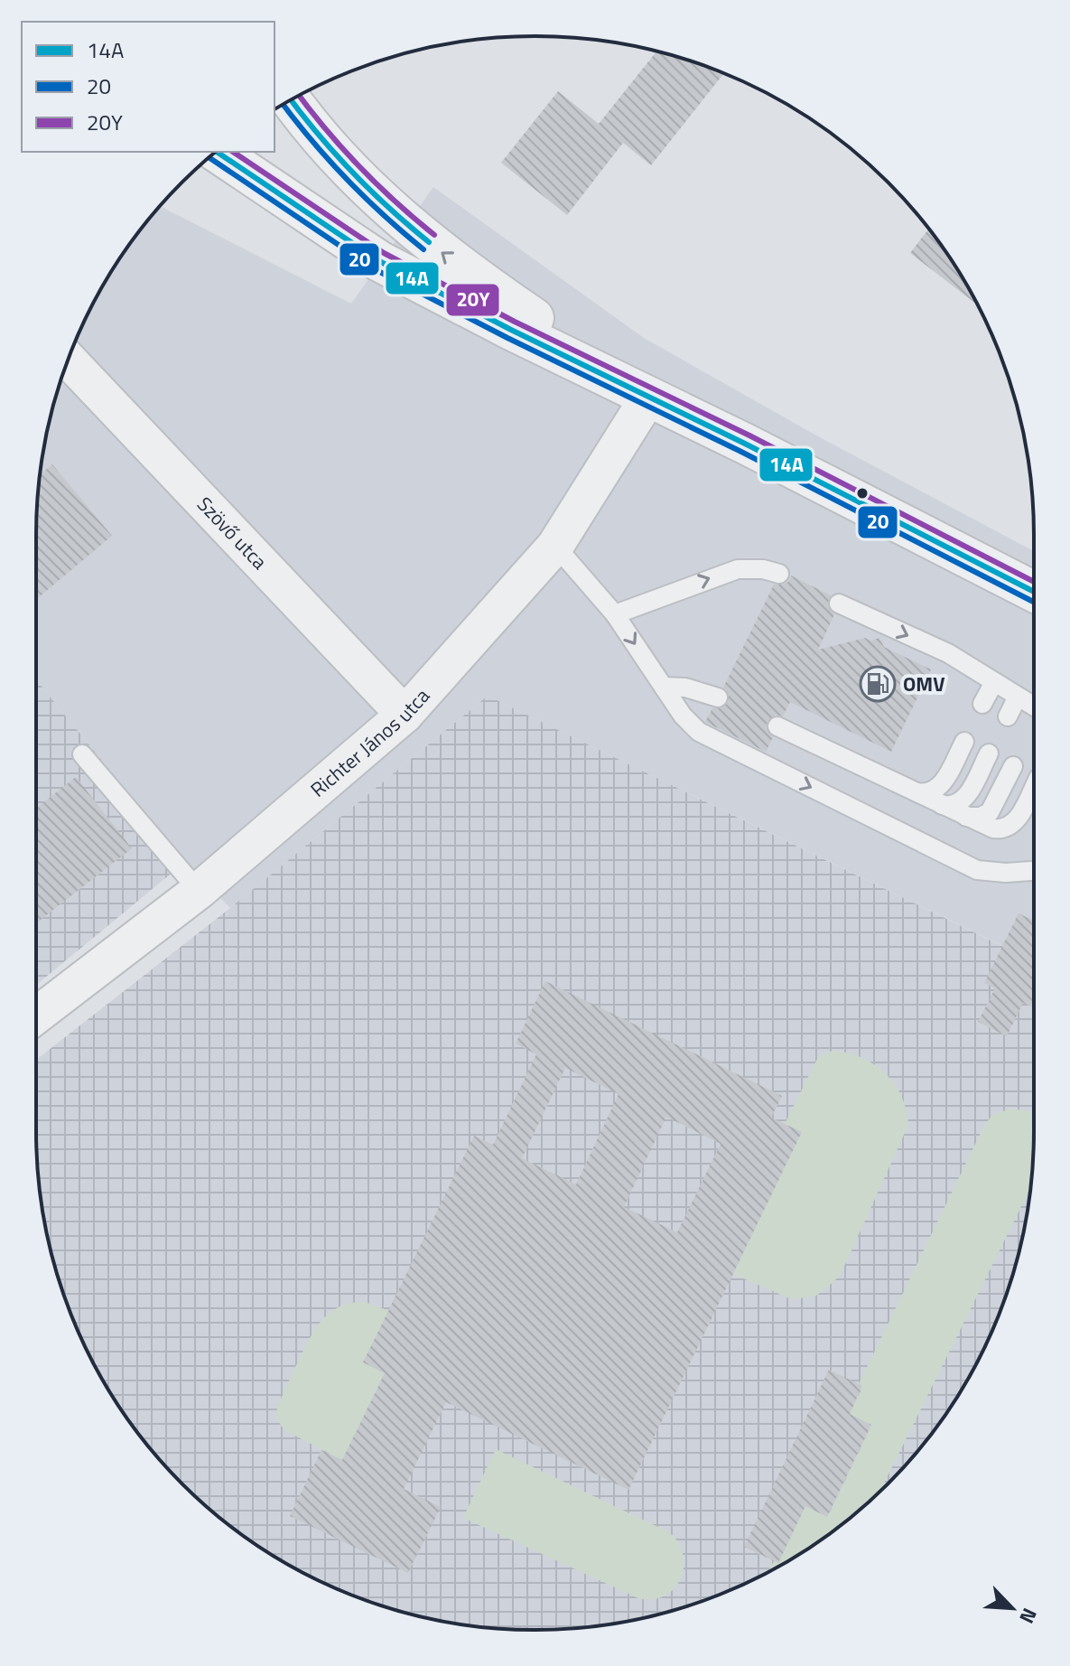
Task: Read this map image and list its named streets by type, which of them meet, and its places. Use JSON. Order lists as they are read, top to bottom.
{
  "streets": {
    "street": ["Szövő utca", "Richter János utca"]
  },
  "crossings": [
    ["Szövő utca", "Richter János utca"]
  ],
  "places": {
    "fuel station": ["OMV"]
  },
  "lines": ["transit line 20Y", "transit line 14A", "transit line 20"],
  "legend": ["14A", "20", "20Y"],
  "north": "bottom right"
}
